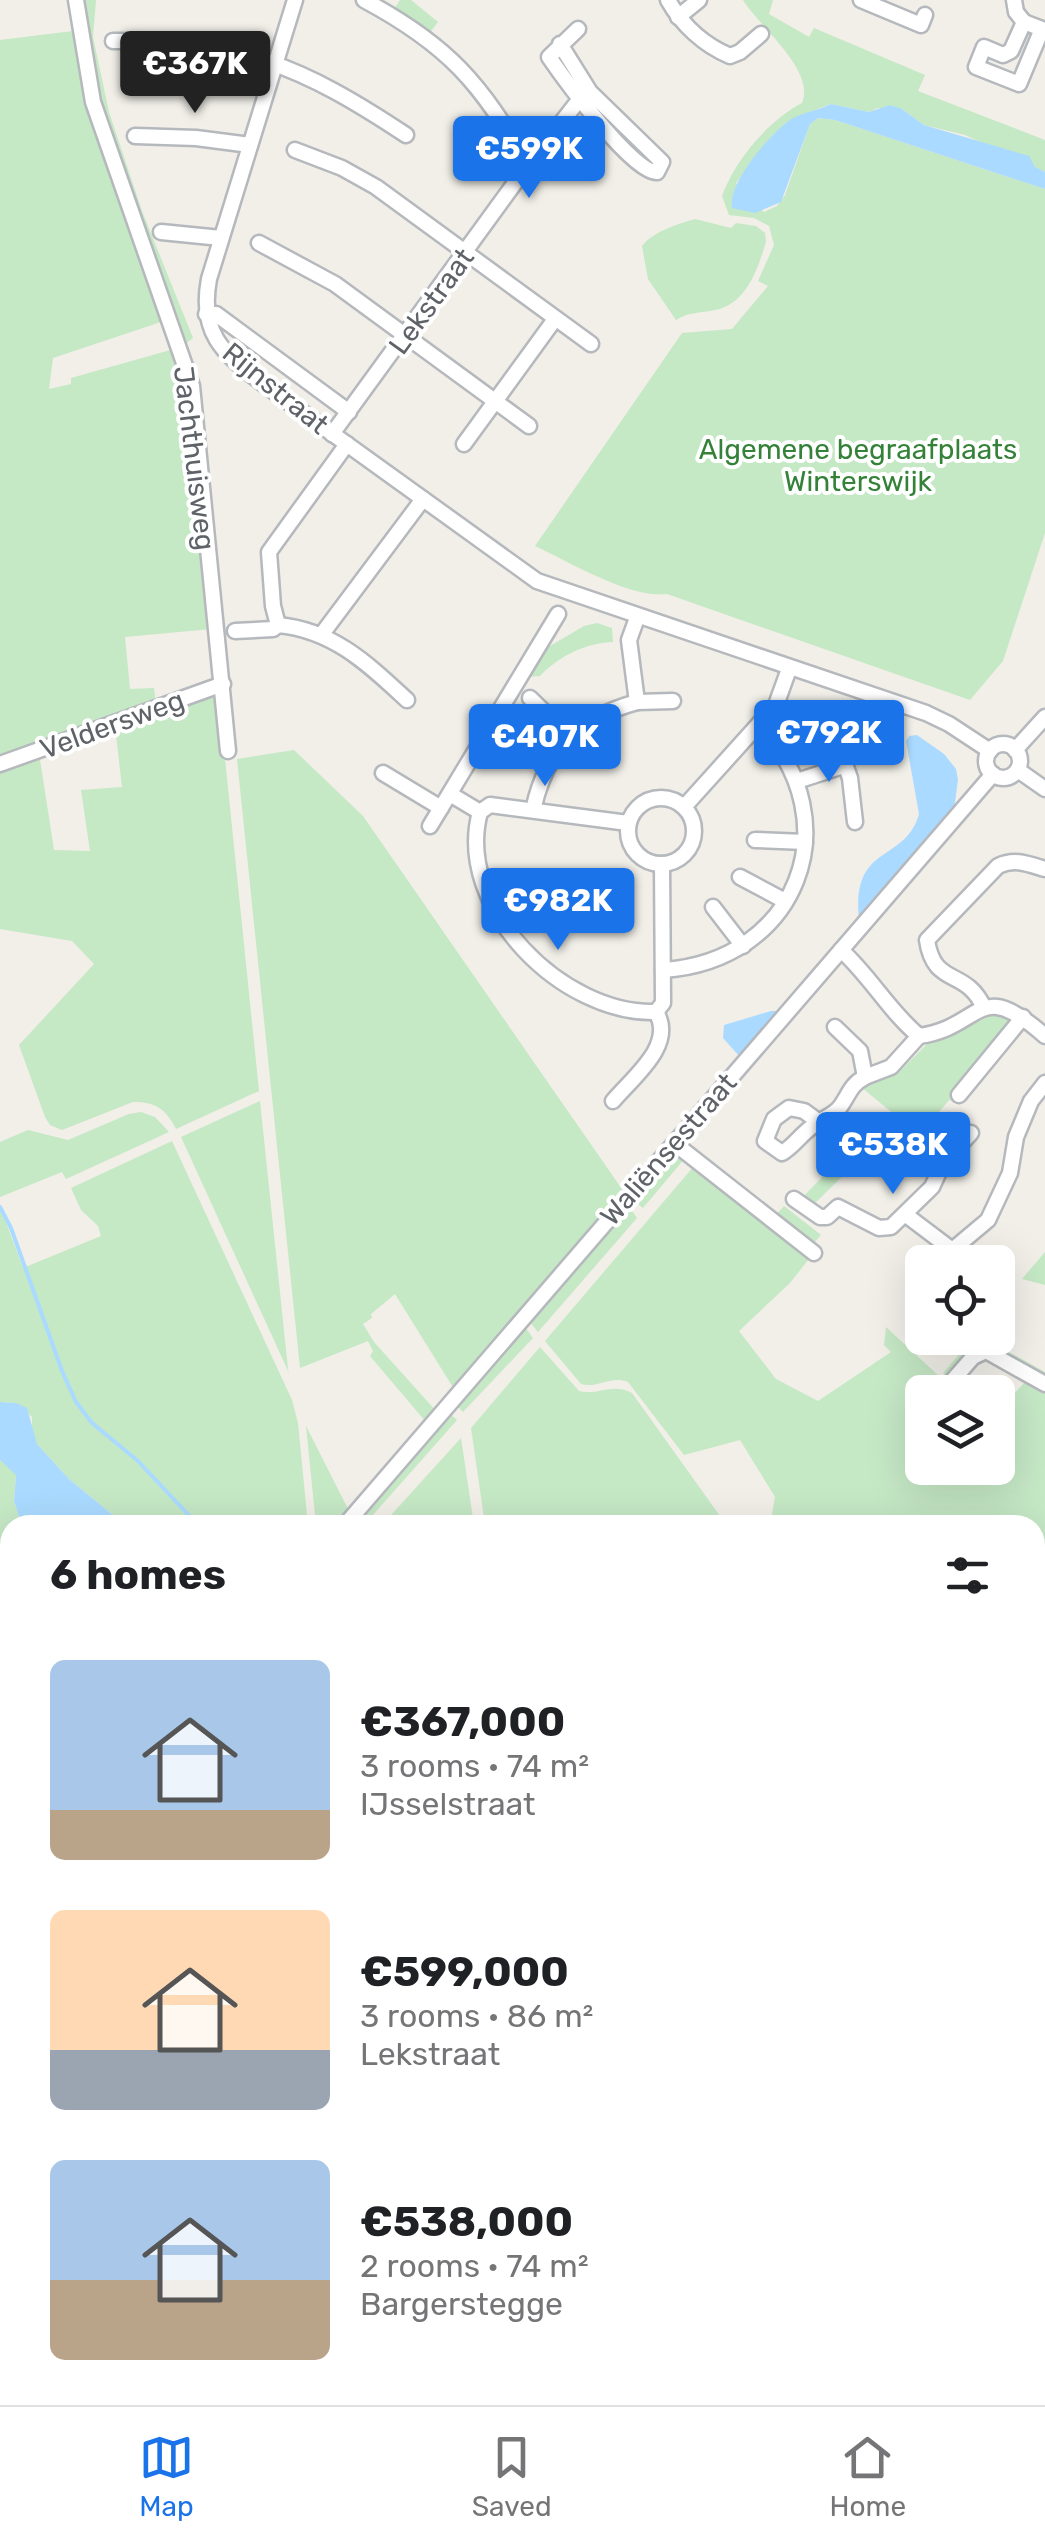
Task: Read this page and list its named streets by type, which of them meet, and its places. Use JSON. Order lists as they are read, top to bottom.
{
  "streets": {
    "street": [
      "Lekstraat",
      "Rijnstraat",
      "Jachthuisweg",
      "Veldersweg",
      "Waliënsestraat"
    ]
  },
  "crossings": [
    ["Lekstraat", "Rijnstraat"],
    ["Rijnstraat", "Waliënsestraat"],
    ["Jachthuisweg", "Veldersweg"]
  ],
  "parks": ["Algemene begraafplaats Winterswijk"],
  "page": {
    "price": [
      "€367K",
      "€599K",
      "€792K",
      "€407K",
      "€982K",
      "€538K"
    ],
    "heading": "6 homes",
    "list": [
      {
        "name": "€367,000",
        "note": "3 rooms · 74 m² · IJsselstraat"
      },
      {
        "name": "€599,000",
        "note": "3 rooms · 86 m² · Lekstraat"
      },
      {
        "name": "€538,000",
        "note": "2 rooms · 74 m² · Bargerstegge"
      }
    ],
    "tabs": ["Map", "Saved", "Home"]
  }
}
